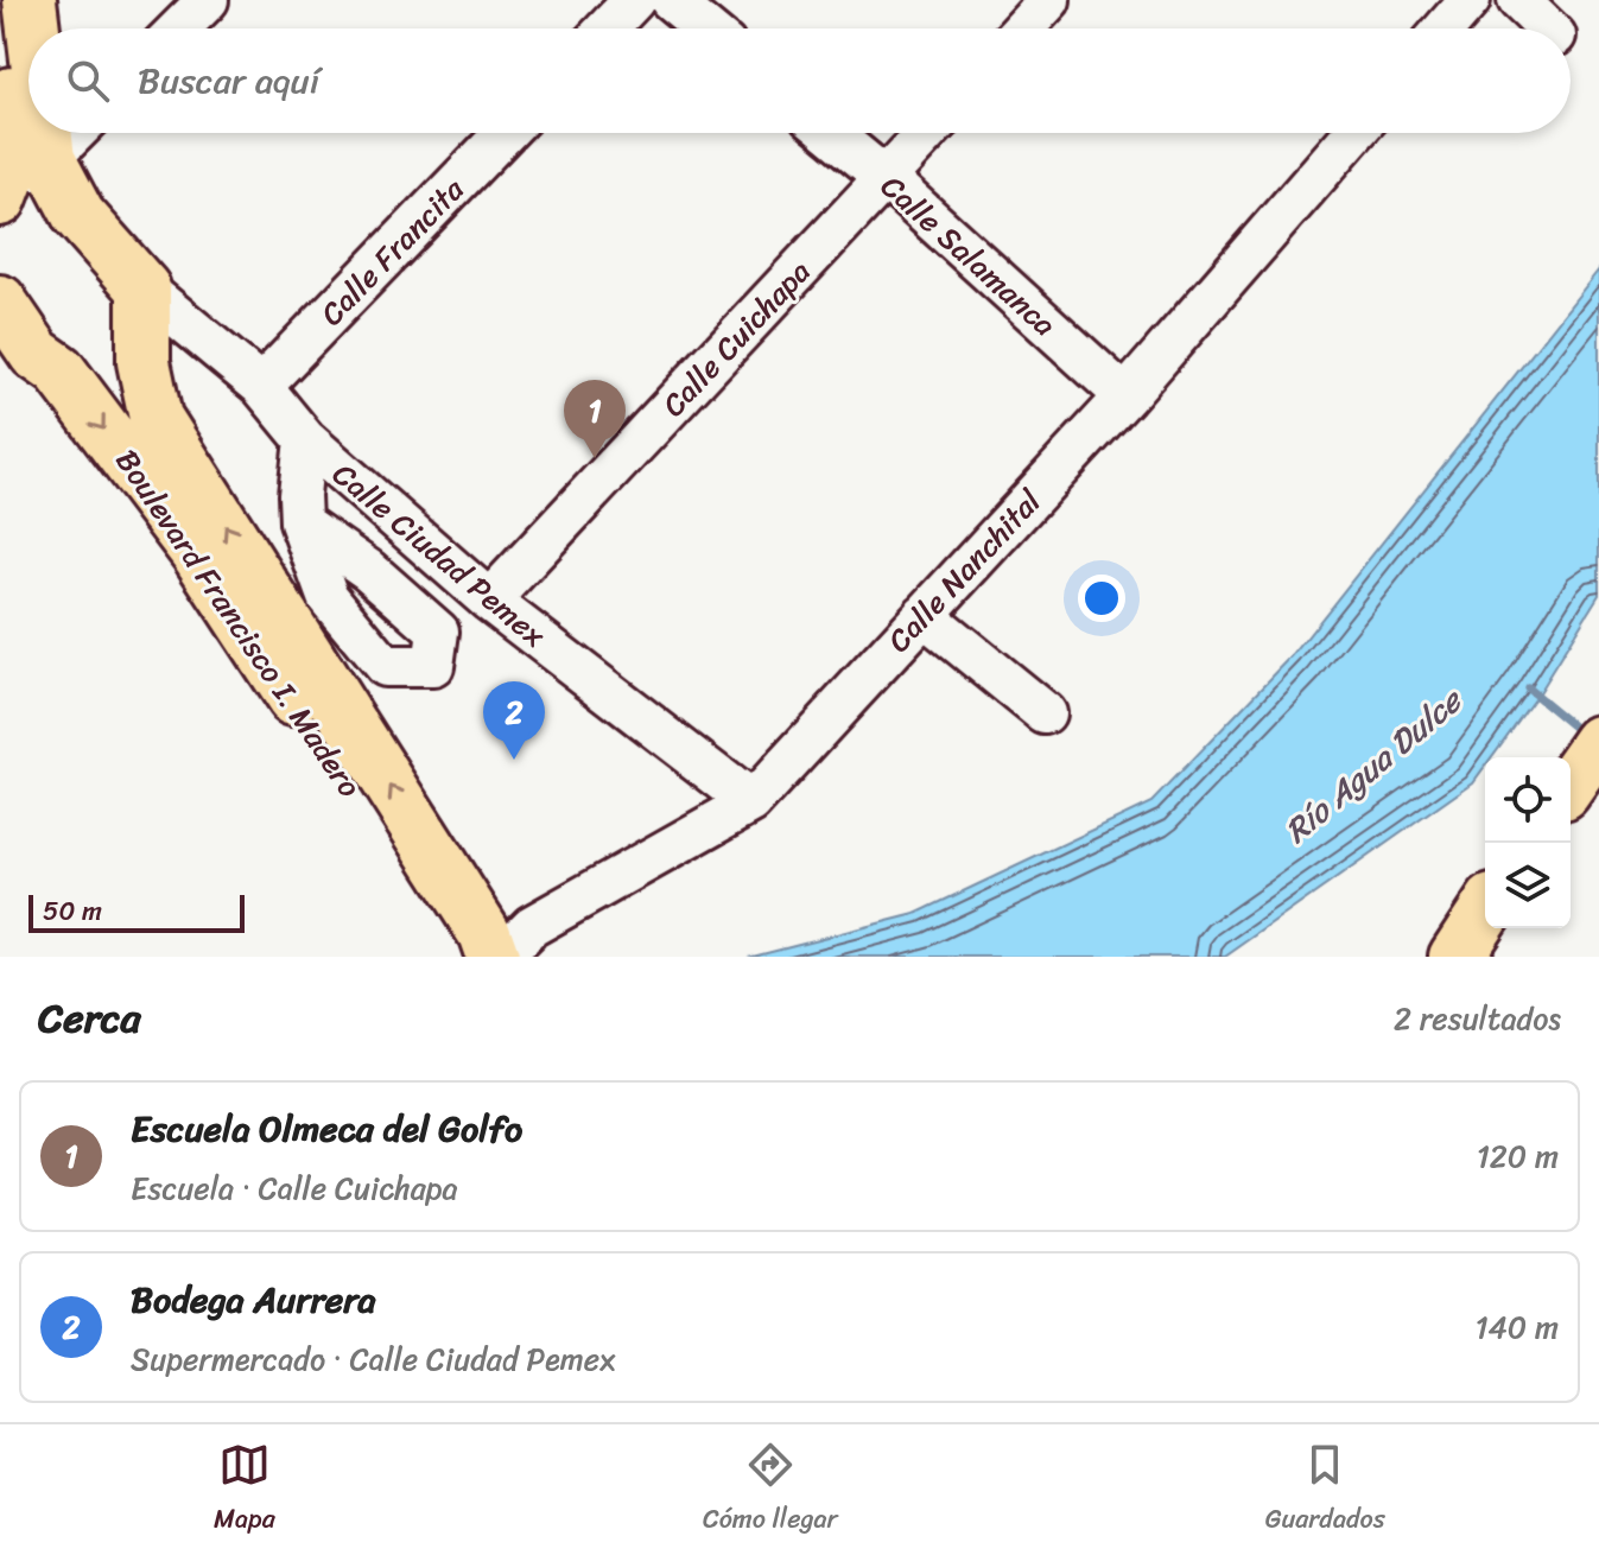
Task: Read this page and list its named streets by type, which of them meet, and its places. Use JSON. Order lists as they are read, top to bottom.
{
  "streets": {
    "main road": ["Boulevard Francisco I. Madero"],
    "street": [
      "Calle Francita",
      "Calle Salamanca",
      "Calle Cuichapa",
      "Calle Ciudad Pemex",
      "Calle Nanchital"
    ]
  },
  "crossings": [
    ["Calle Francita", "Calle Ciudad Pemex"],
    ["Calle Salamanca", "Calle Cuichapa"],
    ["Calle Salamanca", "Calle Nanchital"],
    ["Calle Cuichapa", "Calle Ciudad Pemex"],
    ["Calle Ciudad Pemex", "Calle Nanchital"]
  ],
  "water": ["Río Agua Dulce"],
  "scale_bar": "50 m",
  "page": {
    "search": "Buscar aquí",
    "pins": ["1", "2"],
    "scale": "50 m",
    "heading": ["Cerca", "2 resultados"],
    "list": [
      {
        "mark": "1",
        "name": "Escuela Olmeca del Golfo",
        "note": "Escuela · Calle Cuichapa",
        "value": "120 m"
      },
      {
        "mark": "2",
        "name": "Bodega Aurrera",
        "note": "Supermercado · Calle Ciudad Pemex",
        "value": "140 m"
      }
    ],
    "nav": ["Mapa", "Cómo llegar", "Guardados"]
  }
}
